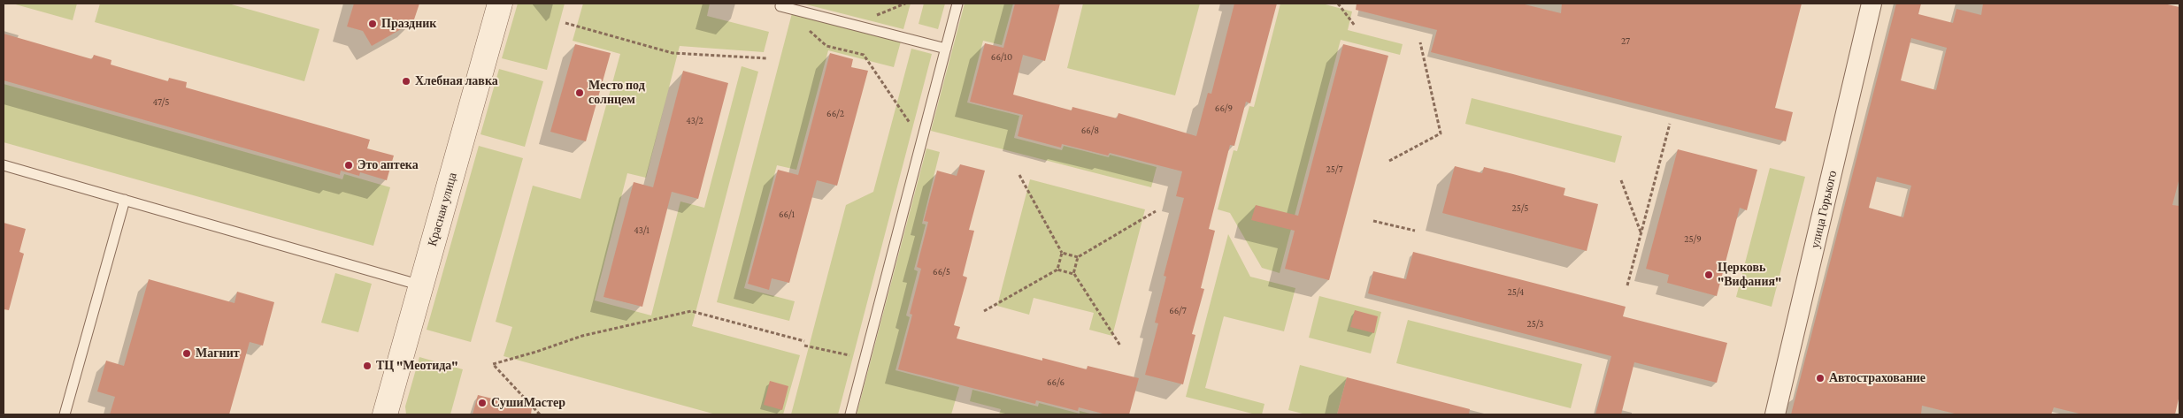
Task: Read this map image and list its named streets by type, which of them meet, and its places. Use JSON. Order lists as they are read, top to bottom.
{
  "streets": {
    "street": ["Красная улица", "улица Горького"]
  },
  "places": [
    "Праздник",
    "Хлебная лавка",
    "Место под солнцем",
    "Это аптека",
    "Церковь \"Вифания\"",
    "Магнит",
    "ТЦ \"Меотида\"",
    "Автострахование",
    "СушиМастер"
  ],
  "house_numbers": [
    "27",
    "66/10",
    "47/5",
    "66/9",
    "66/2",
    "43/2",
    "66/8",
    "25/7",
    "25/5",
    "66/1",
    "43/1",
    "25/9",
    "66/5",
    "25/4",
    "66/7",
    "25/3",
    "66/6"
  ]
}
